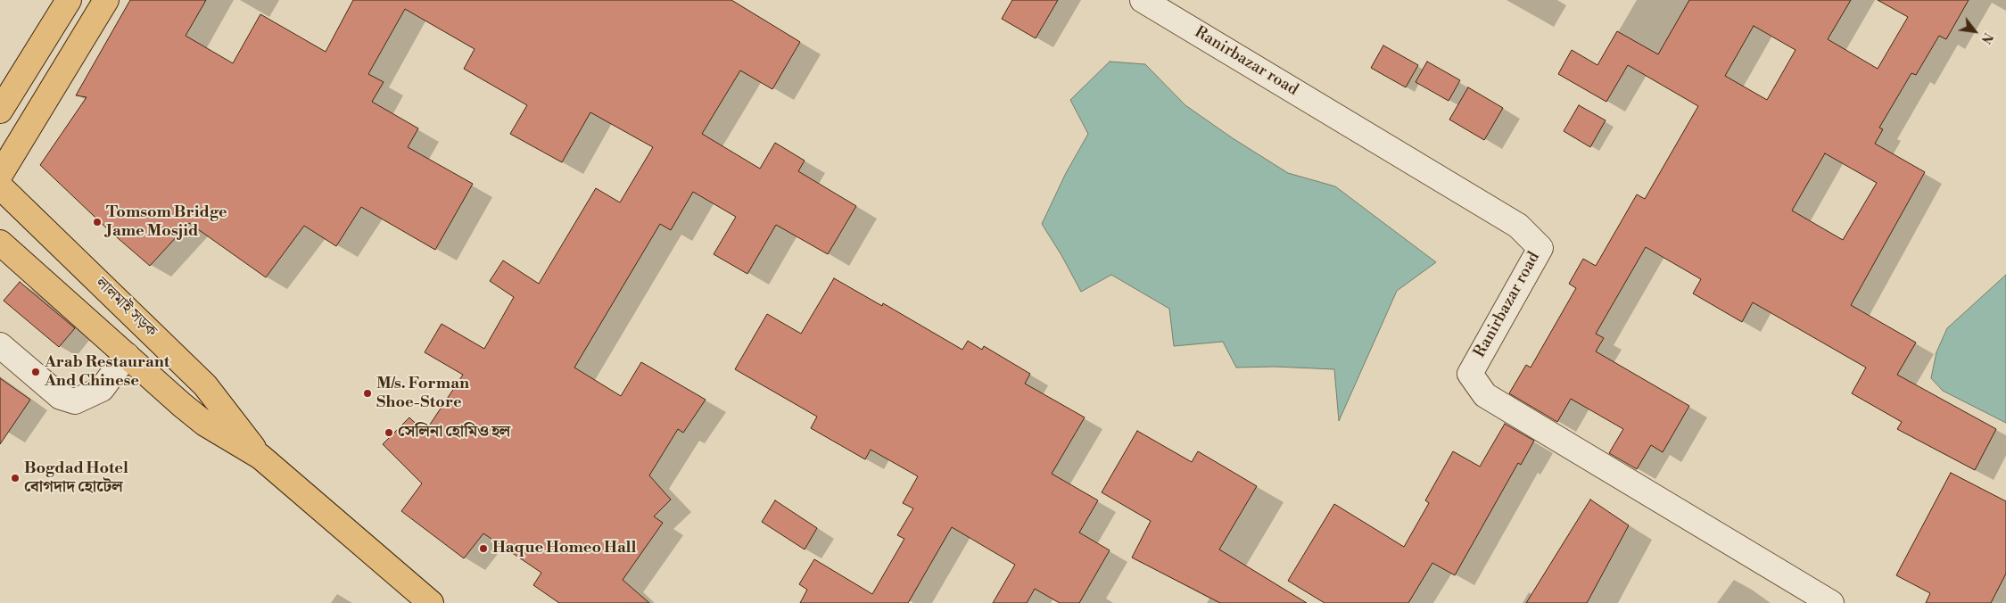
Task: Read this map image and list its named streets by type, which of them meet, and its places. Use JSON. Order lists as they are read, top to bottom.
{
  "streets": {
    "main road": ["লালমাই সড়ক"],
    "street": ["Ranirbazar road"]
  },
  "places": [
    "Tomsom Bridge Jame Mosjid",
    "Arab Restaurant And Chinese",
    "M/s. Forman Shoe-Store",
    "সেলিনা হোমিও হল",
    "Bogdad Hotel বোগদাদ হোটেল",
    "Haque Homeo Hall"
  ],
  "north": "bottom right"
}
